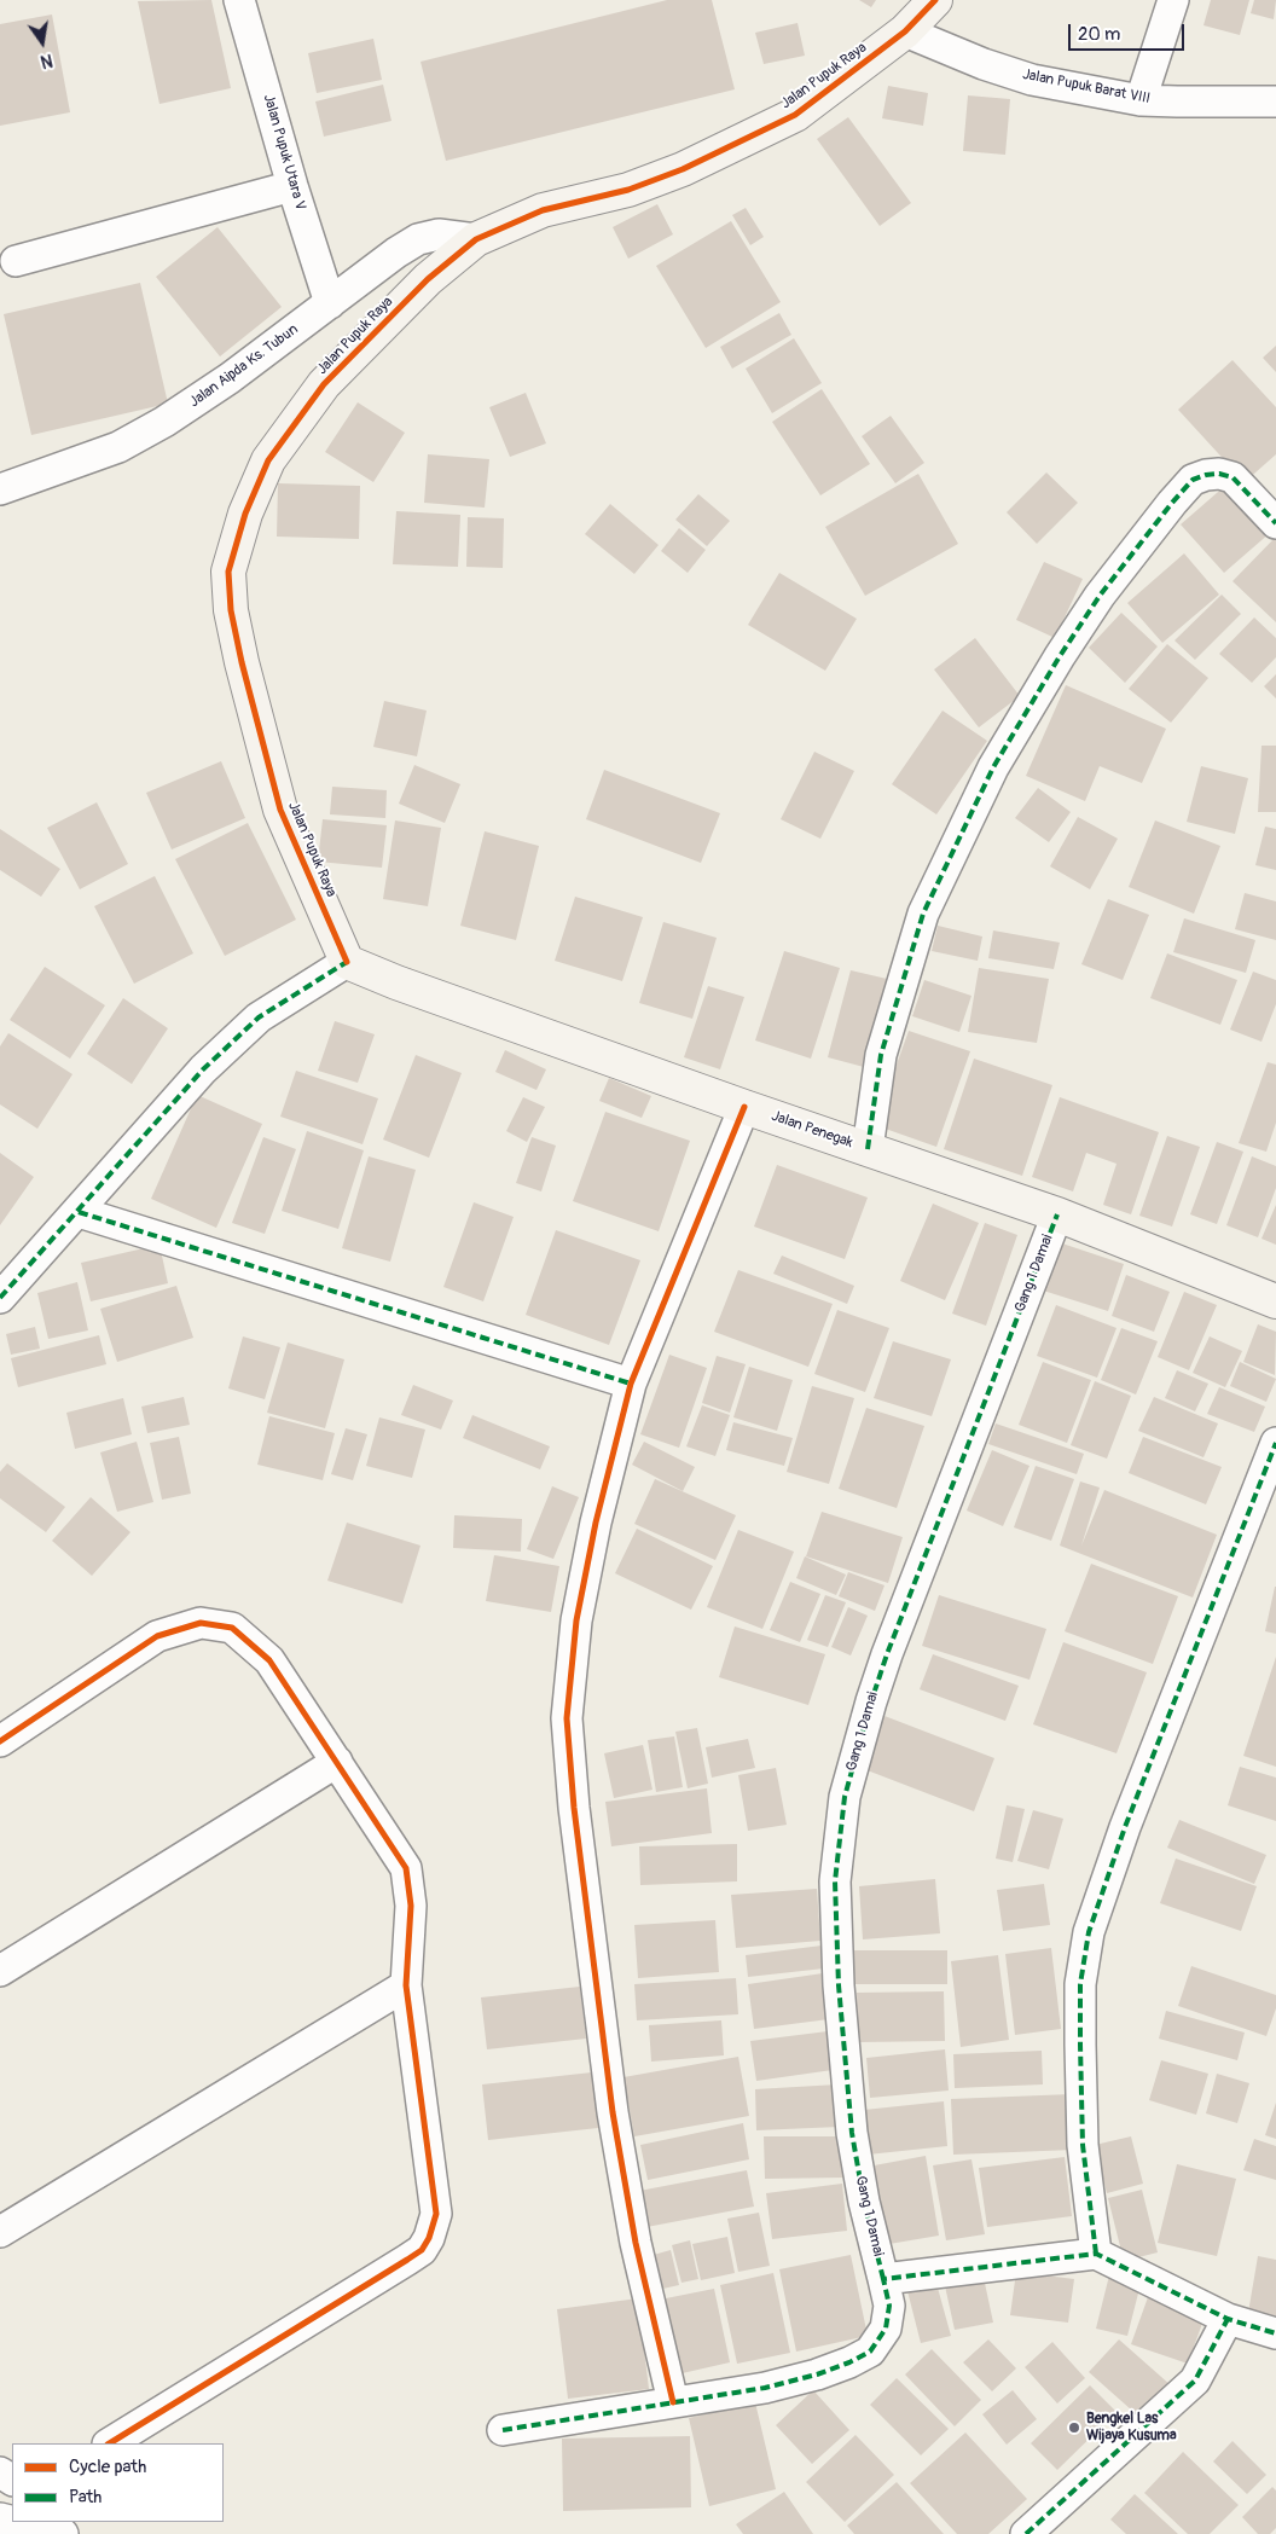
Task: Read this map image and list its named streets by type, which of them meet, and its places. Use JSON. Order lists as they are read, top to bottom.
{
  "streets": {
    "street": [
      "Jalan Pupuk Raya",
      "Jalan Pupuk Barat VIII",
      "Jalan Pupuk Utara V",
      "Jalan Aipda Ks. Tubun",
      "Jalan Penegak",
      "Gang 1 Damai"
    ]
  },
  "crossings": [
    ["Jalan Pupuk Raya", "Jalan Pupuk Barat VIII"],
    ["Jalan Pupuk Raya", "Jalan Aipda Ks. Tubun"],
    ["Jalan Pupuk Raya", "Jalan Penegak"],
    ["Jalan Pupuk Utara V", "Jalan Aipda Ks. Tubun"],
    ["Jalan Penegak", "Gang 1 Damai"]
  ],
  "places": ["Bengkel Las Wijaya Kusuma"],
  "legend": ["Cycle path", "Path"],
  "scale_bar": "20 m",
  "north": "bottom"
}
